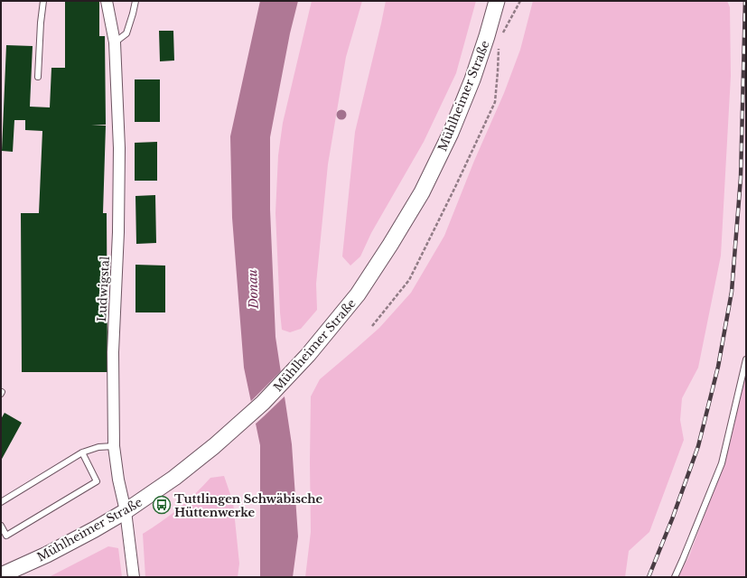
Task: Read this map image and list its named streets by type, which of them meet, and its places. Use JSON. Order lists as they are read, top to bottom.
{
  "streets": {
    "main road": ["Mühlheimer Straße"],
    "street": ["Ludwigstal"]
  },
  "crossings": [
    ["Mühlheimer Straße", "Ludwigstal"]
  ],
  "water": ["Donau"],
  "places": {
    "bus stop": ["Tuttlingen Schwäbische Hüttenwerke"]
  }
}
